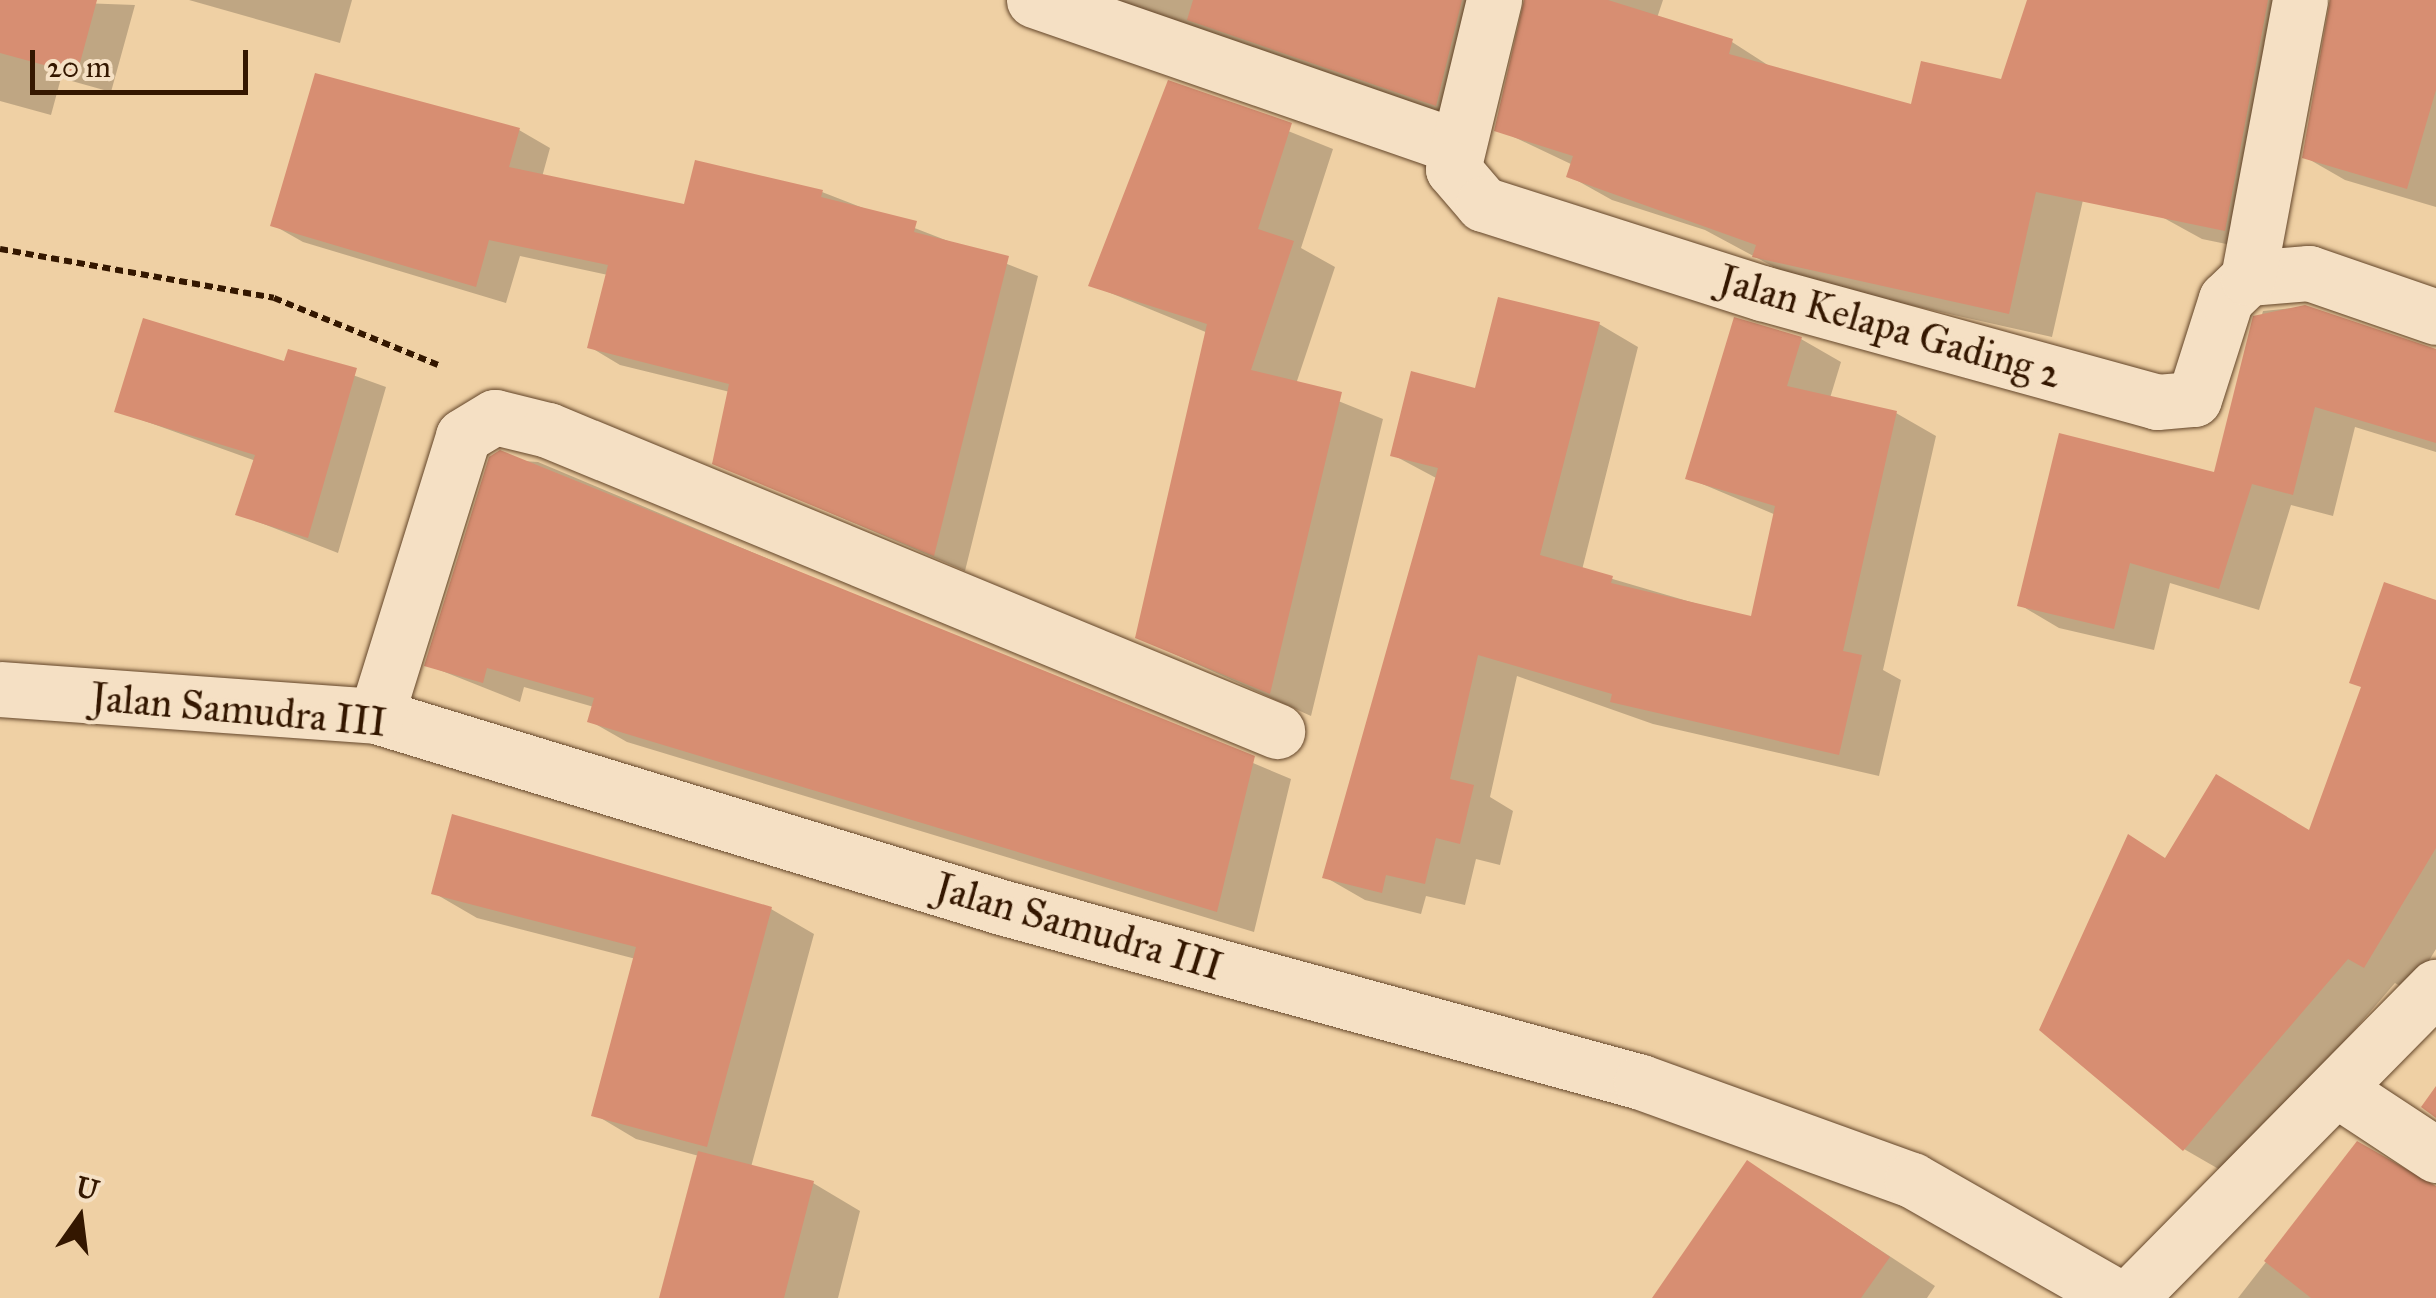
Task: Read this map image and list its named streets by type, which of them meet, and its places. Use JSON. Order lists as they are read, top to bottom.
{
  "streets": {
    "street": ["Jalan Kelapa Gading 2", "Jalan Samudra III"]
  },
  "scale_bar": "20 m",
  "north": "top"
}
